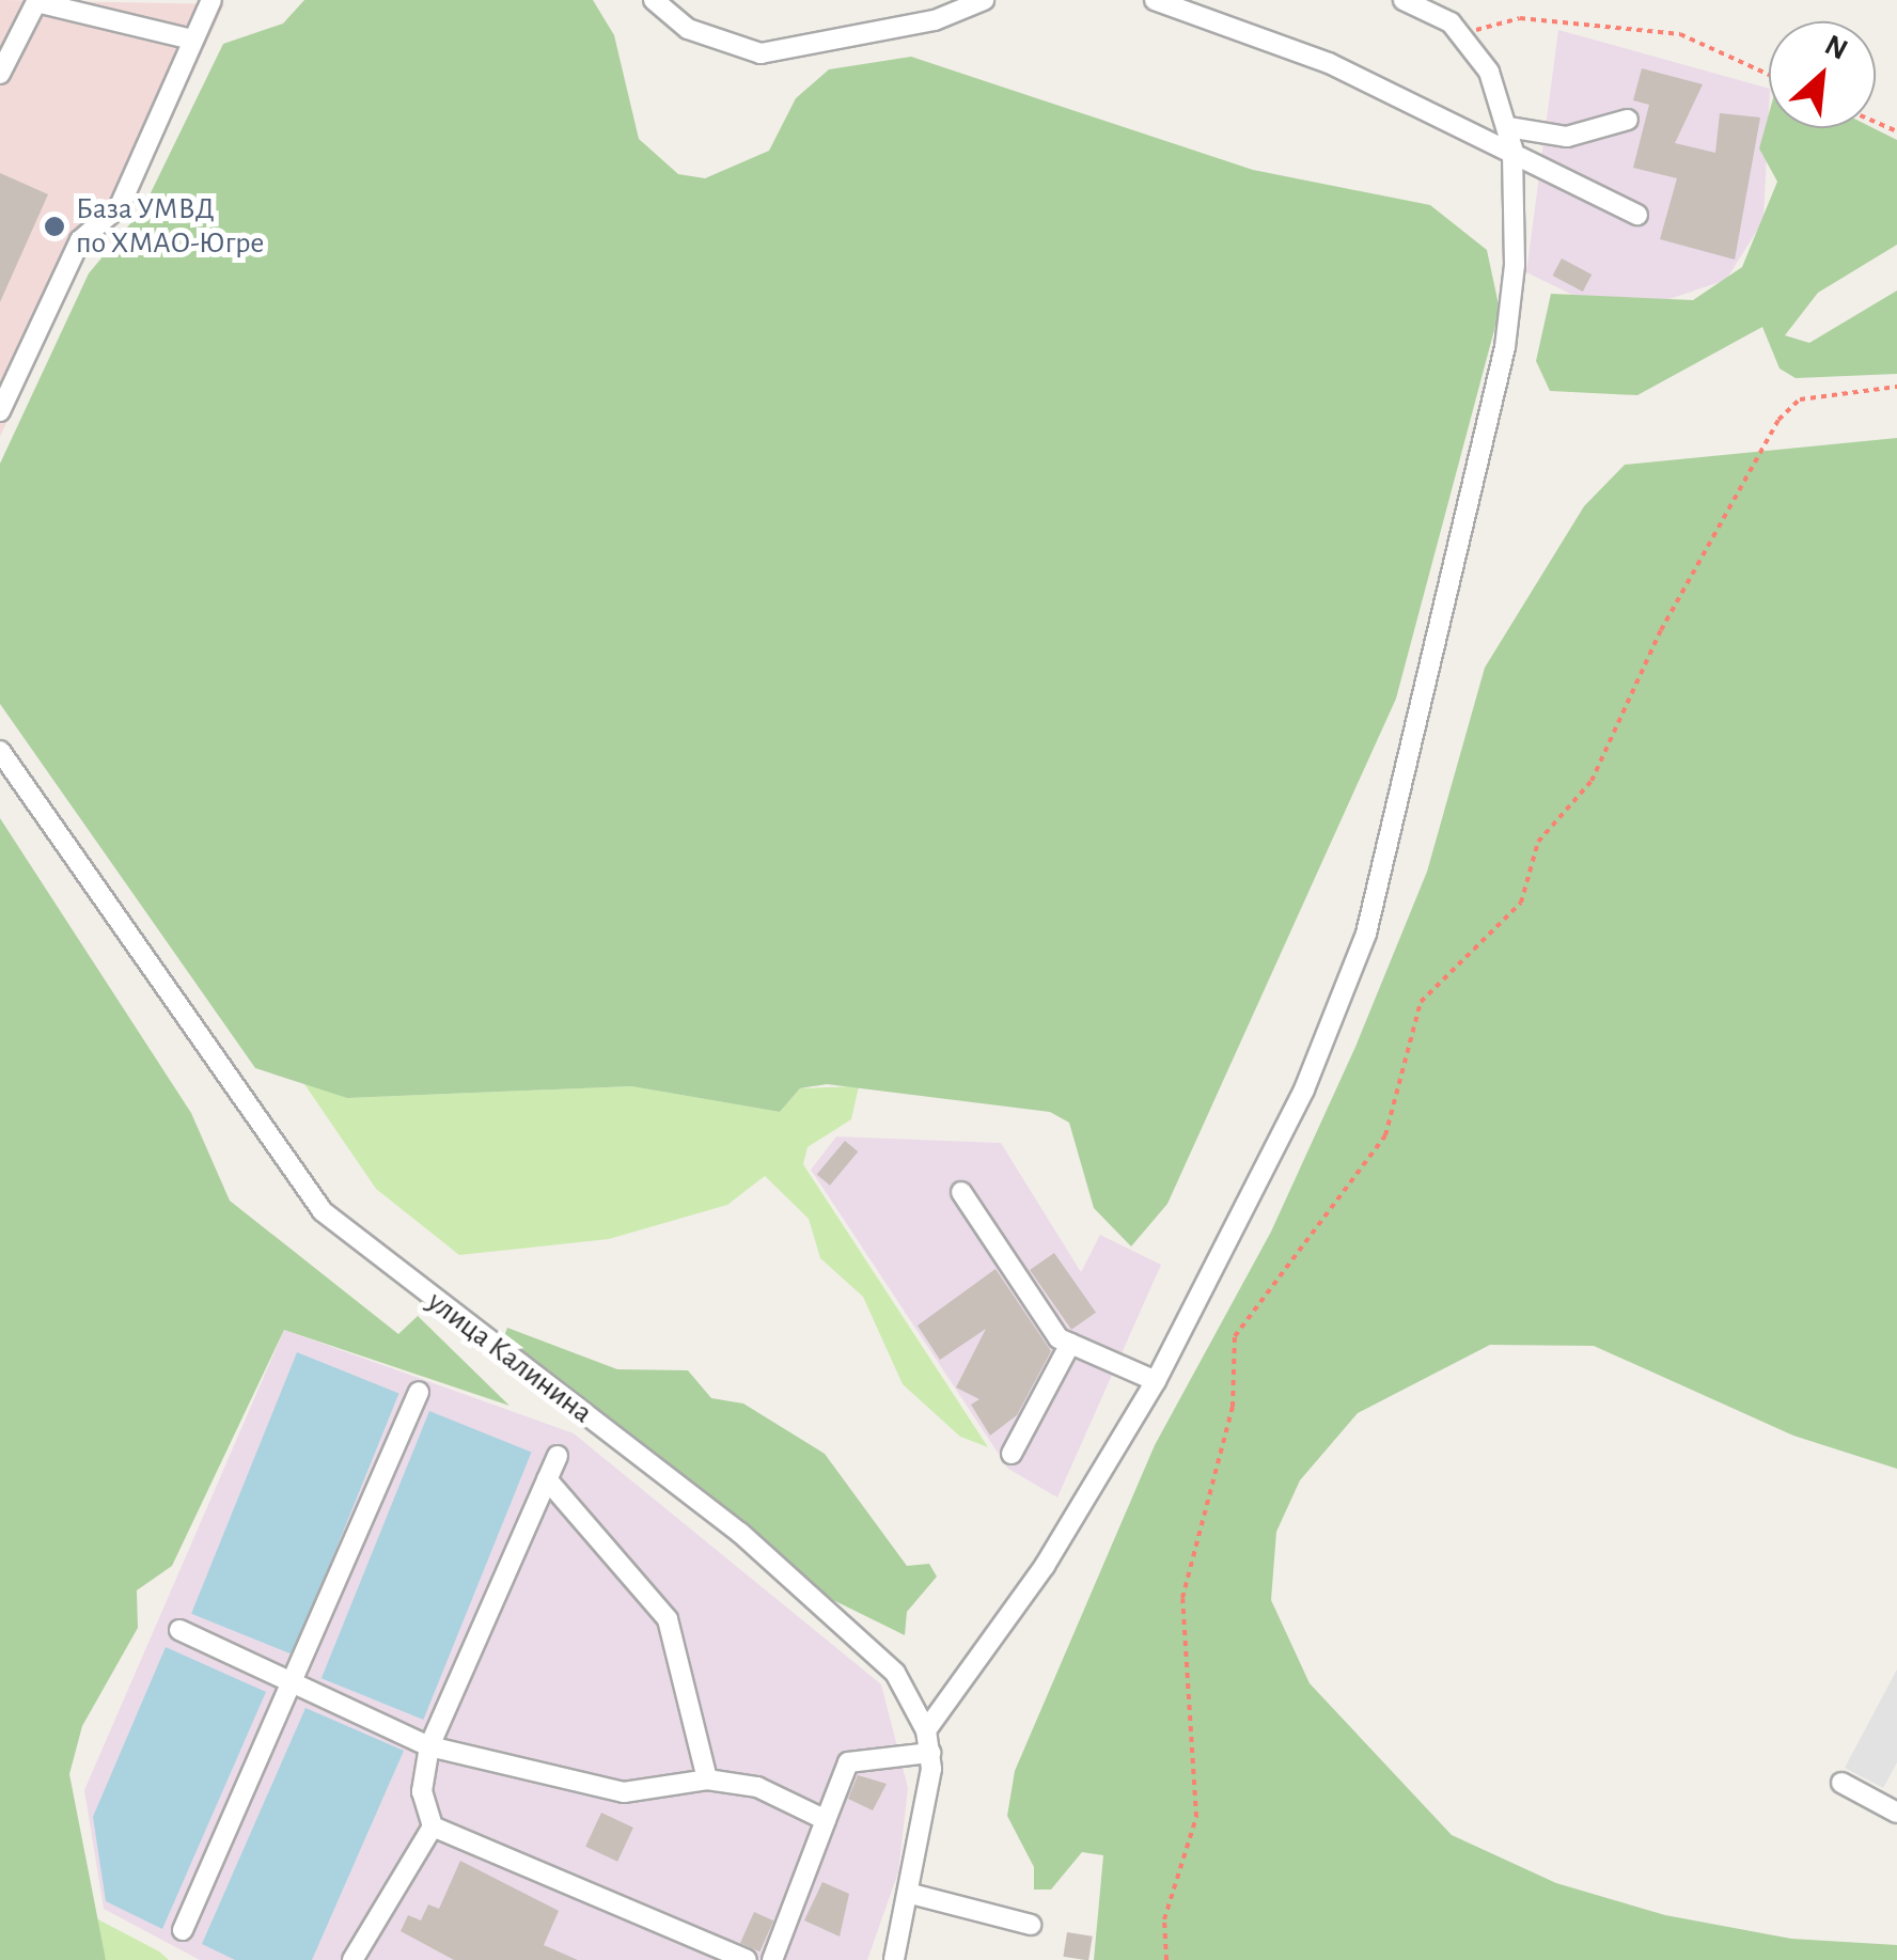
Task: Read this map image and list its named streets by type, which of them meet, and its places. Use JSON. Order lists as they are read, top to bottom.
{
  "streets": {
    "street": ["улица Калинина"]
  },
  "places": ["База УМВД по ХМАО-Югре"],
  "north": "top right"
}
